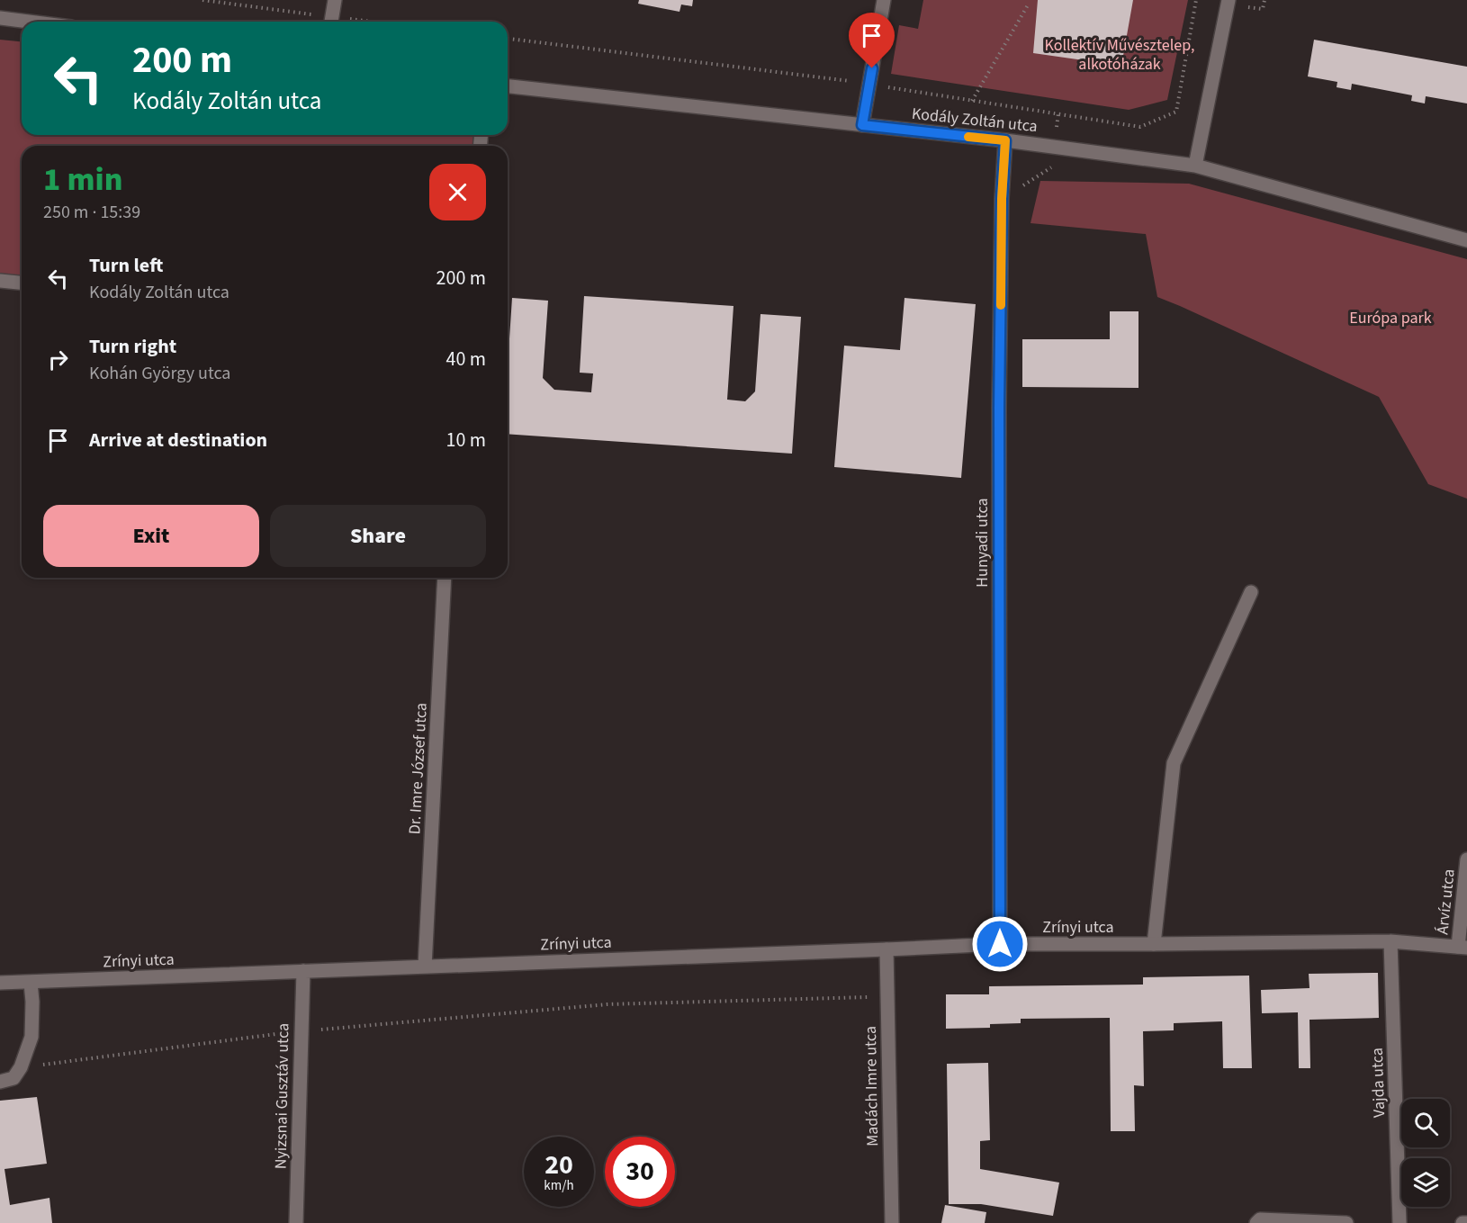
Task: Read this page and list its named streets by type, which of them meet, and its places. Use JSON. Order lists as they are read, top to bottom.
{
  "streets": {
    "street": [
      "Kodály Zoltán utca",
      "Hunyadi utca",
      "Dr. Imre József utca",
      "Árvíz utca",
      "Zrínyi utca",
      "Vajda utca",
      "Madách Imre utca",
      "Nyizsnai Gusztáv utca"
    ]
  },
  "crossings": [
    ["Kodály Zoltán utca", "Hunyadi utca"],
    ["Hunyadi utca", "Zrínyi utca"],
    ["Dr. Imre József utca", "Zrínyi utca"],
    ["Árvíz utca", "Zrínyi utca"],
    ["Zrínyi utca", "Vajda utca"],
    ["Zrínyi utca", "Madách Imre utca"],
    ["Zrínyi utca", "Nyizsnai Gusztáv utca"]
  ],
  "parks": ["Kollektív Művésztelep, alkotóházak", "Európa park"],
  "page": {
    "turn": ["200 m", "Kodály Zoltán utca"],
    "heading": ["1 min", "250 m · 15:39"],
    "list": [
      {
        "name": "Turn left",
        "note": "Kodály Zoltán utca",
        "value": "200 m"
      },
      {
        "name": "Turn right",
        "note": "Kohán György utca",
        "value": "40 m"
      },
      {
        "name": "Arrive at destination",
        "value": "10 m"
      }
    ],
    "buttons": ["Exit", "Share"],
    "speed": "20 km/h",
    "limit": "30"
  }
}
